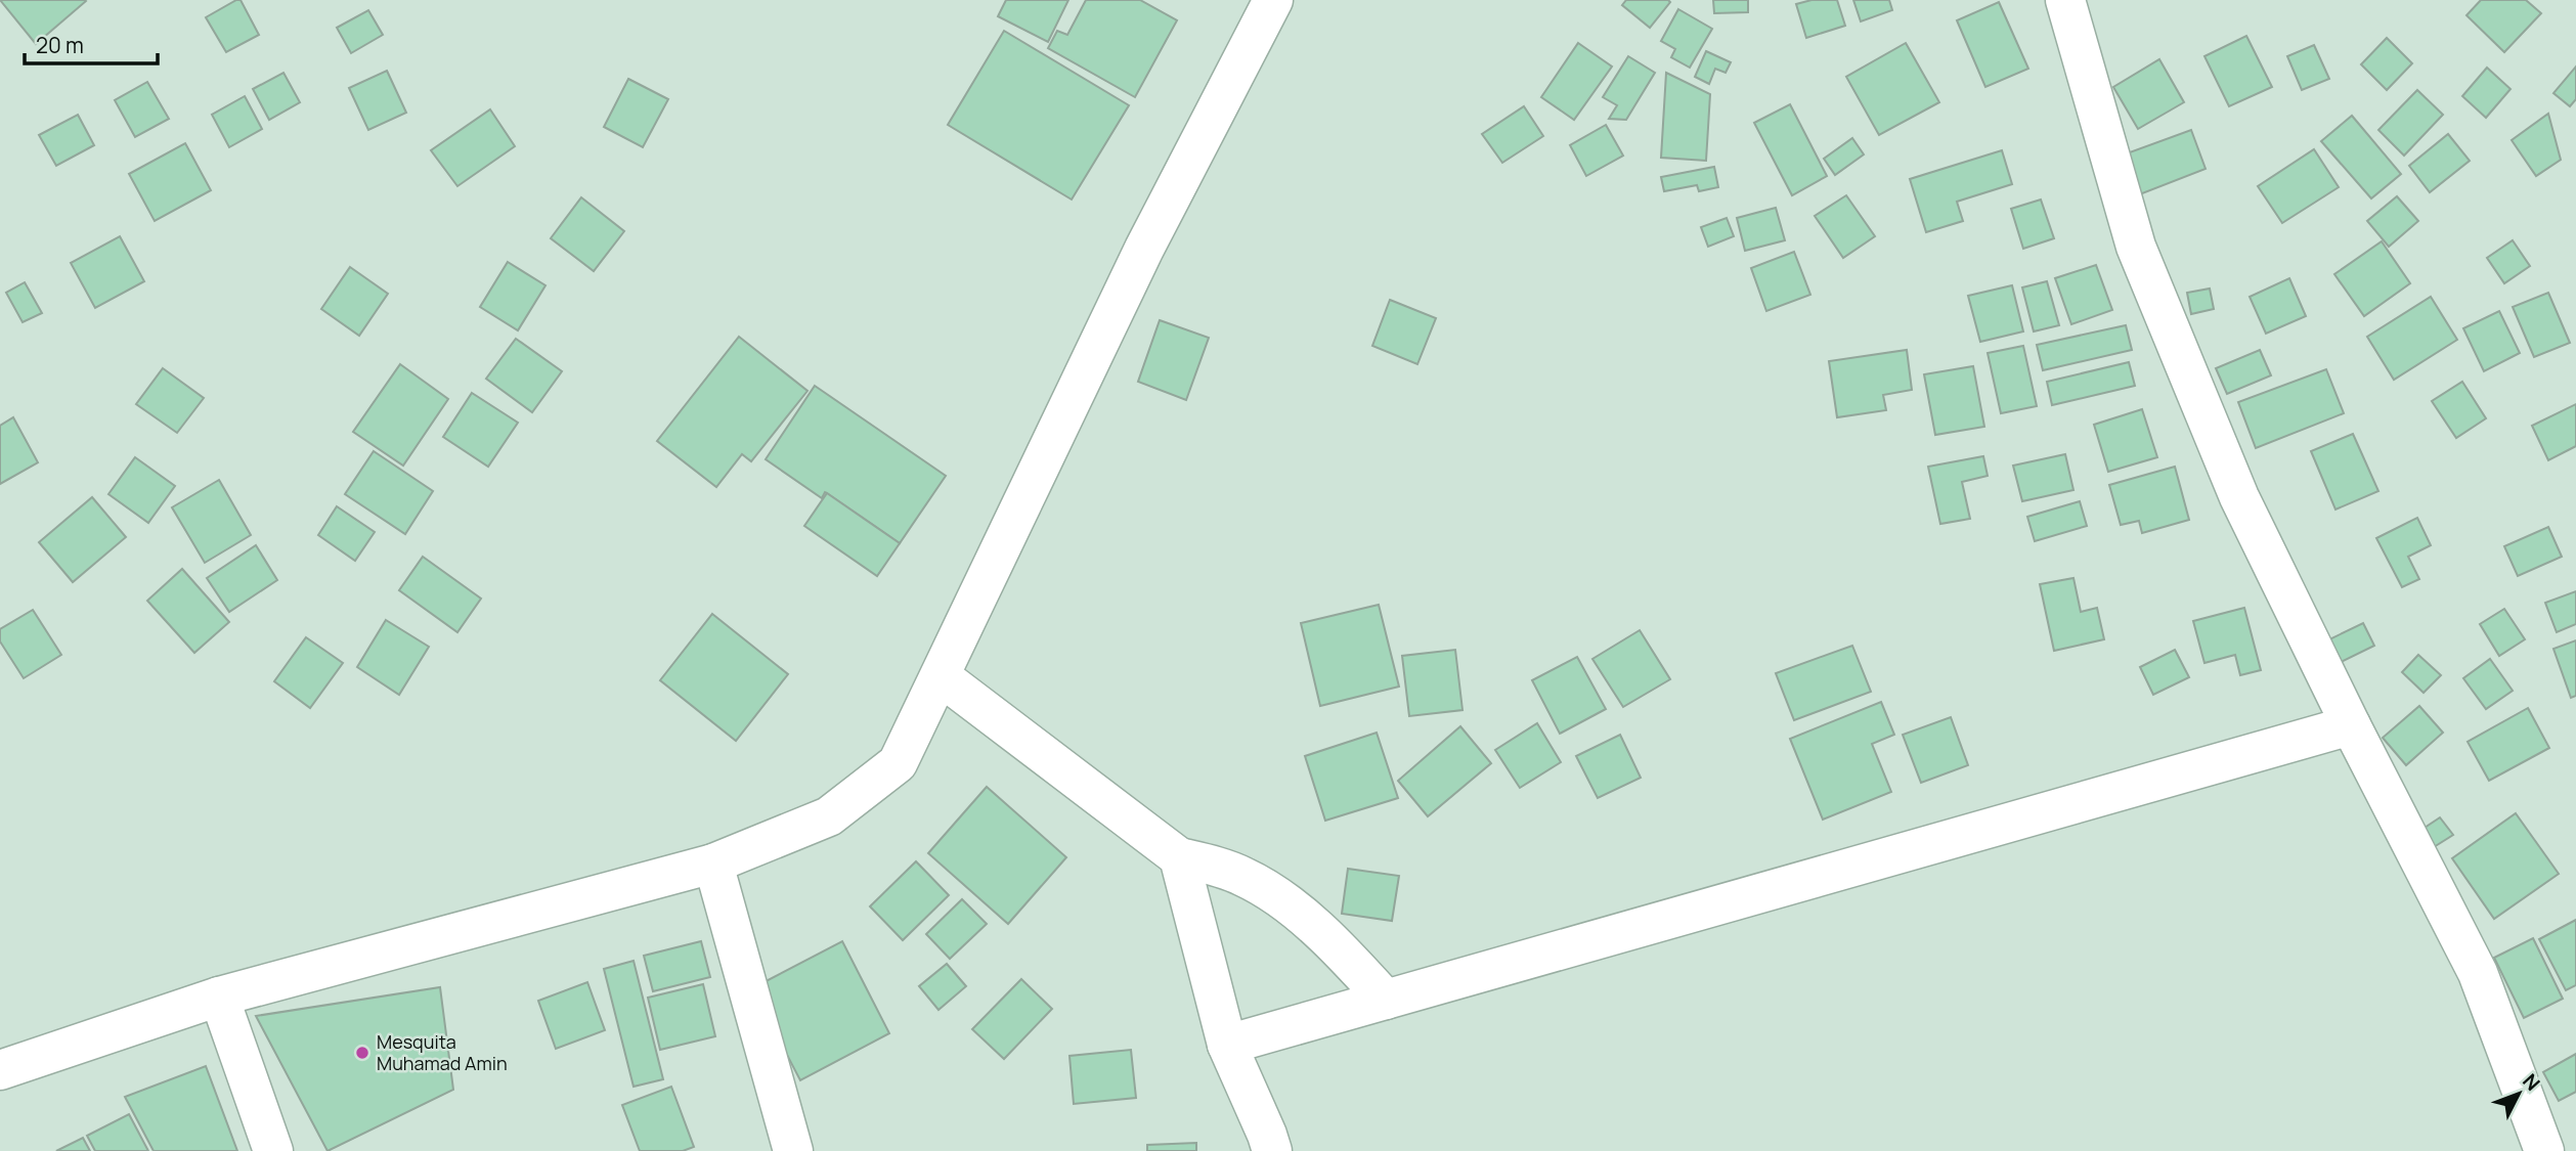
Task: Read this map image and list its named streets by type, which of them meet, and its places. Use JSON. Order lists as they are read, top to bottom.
{
  "places": ["Mesquita Muhamad Amin"],
  "scale_bar": "20 m",
  "north": "top right"
}
